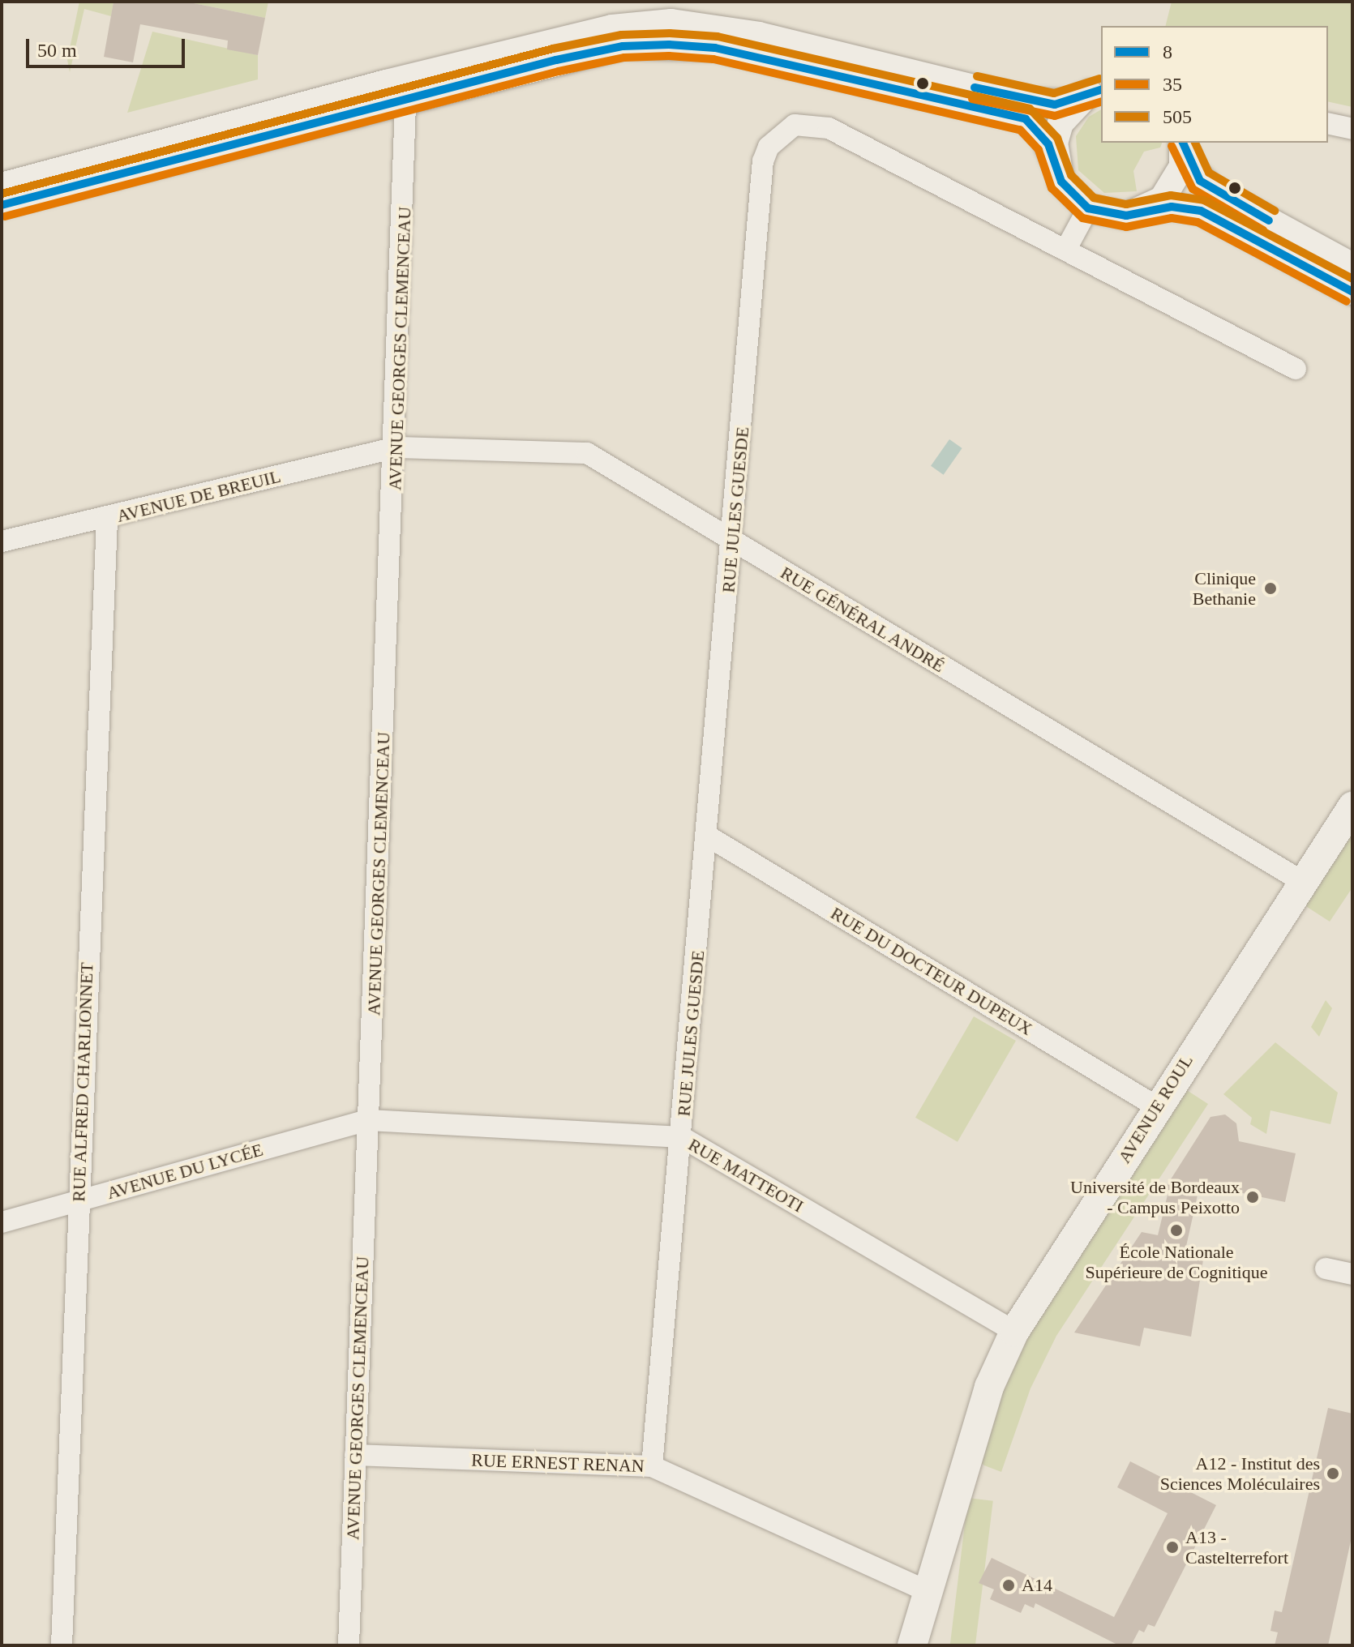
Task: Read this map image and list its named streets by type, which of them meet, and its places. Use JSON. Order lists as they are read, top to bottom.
{
  "streets": {
    "main road": ["AVENUE ROUL"],
    "street": [
      "AVENUE GEORGES CLEMENCEAU",
      "AVENUE DE BREUIL",
      "RUE JULES GUESDE",
      "RUE GÉNÉRAL ANDRÉ",
      "RUE DU DOCTEUR DUPEUX",
      "RUE ALFRED CHARLIONNET",
      "AVENUE DU LYCÉE",
      "RUE MATTEOTI",
      "RUE ERNEST RENAN"
    ]
  },
  "crossings": [
    ["AVENUE GEORGES CLEMENCEAU", "AVENUE DE BREUIL"],
    ["AVENUE GEORGES CLEMENCEAU", "RUE GÉNÉRAL ANDRÉ"],
    ["AVENUE GEORGES CLEMENCEAU", "AVENUE DU LYCÉE"],
    ["AVENUE GEORGES CLEMENCEAU", "RUE MATTEOTI"],
    ["AVENUE GEORGES CLEMENCEAU", "RUE ERNEST RENAN"],
    ["AVENUE DE BREUIL", "RUE GÉNÉRAL ANDRÉ"],
    ["AVENUE DE BREUIL", "RUE ALFRED CHARLIONNET"],
    ["RUE JULES GUESDE", "RUE GÉNÉRAL ANDRÉ"],
    ["RUE JULES GUESDE", "RUE DU DOCTEUR DUPEUX"],
    ["RUE JULES GUESDE", "RUE MATTEOTI"],
    ["RUE JULES GUESDE", "RUE ERNEST RENAN"],
    ["RUE GÉNÉRAL ANDRÉ", "AVENUE ROUL"],
    ["RUE DU DOCTEUR DUPEUX", "AVENUE ROUL"],
    ["RUE ALFRED CHARLIONNET", "AVENUE DU LYCÉE"],
    ["AVENUE ROUL", "RUE MATTEOTI"],
    ["AVENUE ROUL", "RUE ERNEST RENAN"],
    ["AVENUE DU LYCÉE", "RUE MATTEOTI"]
  ],
  "places": [
    "Clinique Bethanie",
    "Université de Bordeaux - Campus Peixotto",
    "École Nationale Supérieure de Cognitique",
    "A12 - Institut des Sciences Moléculaires",
    "A13 - Castelterrefort",
    "A14"
  ],
  "lines": ["transit line 505", "transit line 8", "transit line 35"],
  "legend": ["8", "35", "505"],
  "scale_bar": "50 m"
}
